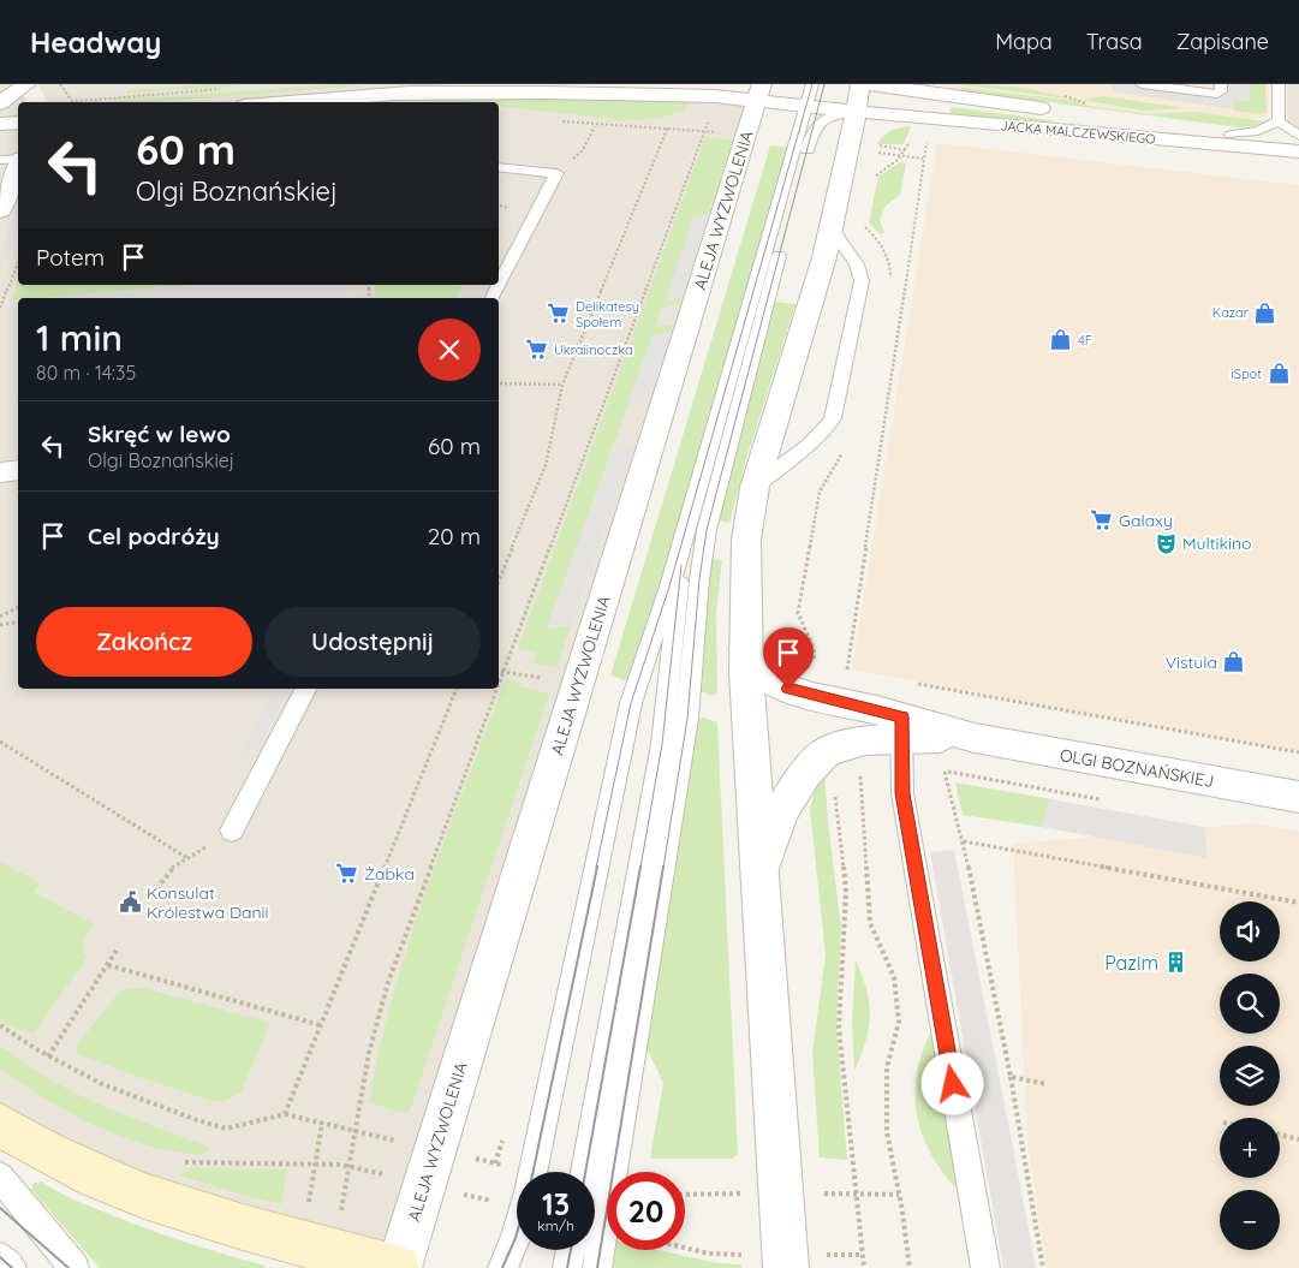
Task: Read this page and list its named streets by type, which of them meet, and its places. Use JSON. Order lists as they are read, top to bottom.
{
  "streets": {
    "street": ["JACKA MALCZEWSKIEGO", "ALEJA WYZWOLENIA", "OLGI BOZNAŃSKIEJ"]
  },
  "places": {
    "shop": [
      "Kazar",
      "4F",
      "iSpot",
      "Vistula"
    ],
    "supermarket": [
      "Delikatesy Społem",
      "Ukraiinoczka",
      "Galaxy",
      "Żabka"
    ],
    "theatre": ["Multikino"],
    "public building": ["Konsulat Królestwa Danii"],
    "building": ["Pazim"]
  },
  "page": {
    "header": "Headway",
    "nav": ["Mapa", "Trasa", "Zapisane"],
    "turn": ["60 m", "Olgi Boznańskiej"],
    "then": "Potem",
    "heading": ["1 min", "80 m · 14:35"],
    "list": [
      {
        "name": "Skręć w lewo",
        "note": "Olgi Boznańskiej",
        "value": "60 m"
      },
      {
        "name": "Cel podróży",
        "value": "20 m"
      }
    ],
    "buttons": ["Zakończ", "Udostępnij"],
    "map_buttons": ["+", "−"],
    "speed": "13 km/h",
    "limit": "20"
  }
}
